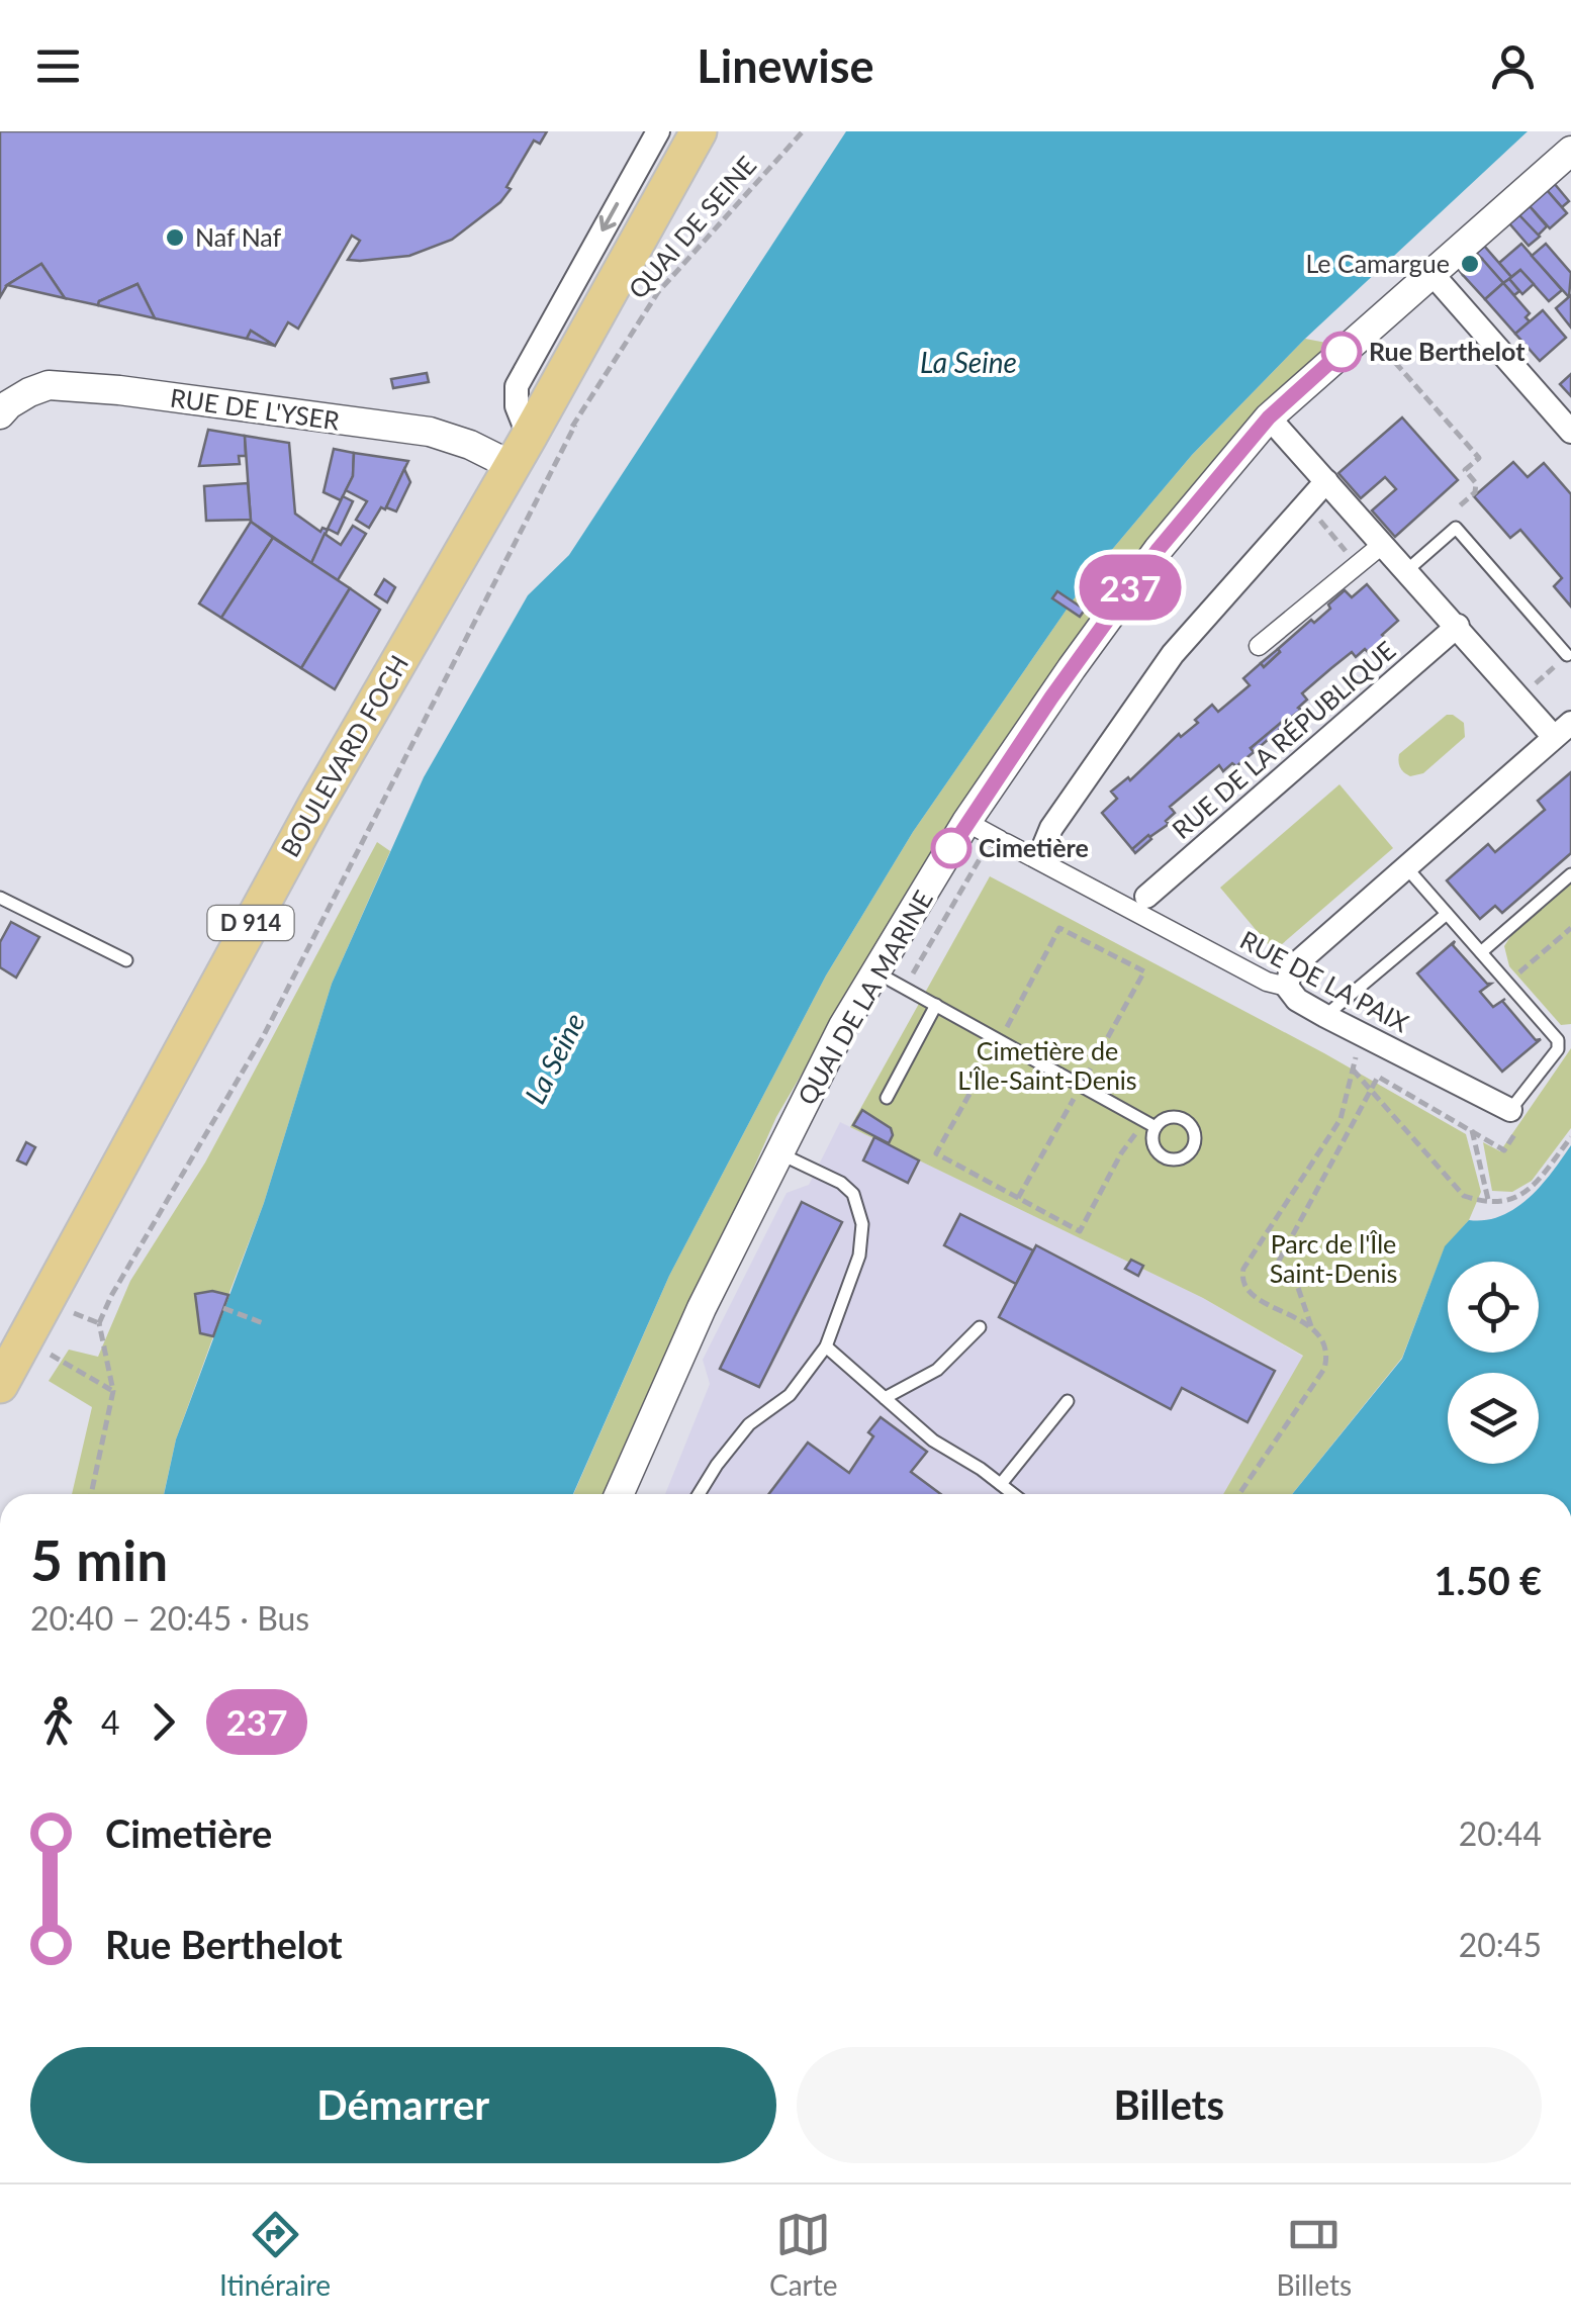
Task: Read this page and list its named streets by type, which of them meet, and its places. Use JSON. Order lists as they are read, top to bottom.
{
  "streets": {
    "main road": ["BOULEVARD FOCH", "D 914"],
    "street": [
      "RUE DE L'YSER",
      "RUE DE LA RÉPUBLIQUE",
      "RUE DE LA PAIX",
      "QUAI DE LA MARINE"
    ],
    "path": ["QUAI DE SEINE"]
  },
  "crossings": [
    ["RUE DE L'YSER", "BOULEVARD FOCH"],
    ["RUE DE LA PAIX", "QUAI DE LA MARINE"]
  ],
  "water": ["La Seine"],
  "parks": ["Cimetière de L'Île-Saint-Denis", "Parc de l'Île Saint-Denis"],
  "places": [
    "Naf Naf",
    "Le Camargue",
    "Rue Berthelot",
    "Cimetière"
  ],
  "lines": ["bus line 237"],
  "page": {
    "header": "Linewise",
    "on_map": "237",
    "heading": ["5 min", "20:40 – 20:45 · Bus", "1.50 €"],
    "legs": ["4", "237"],
    "list": [
      {
        "name": "Cimetière",
        "value": "20:44"
      },
      {
        "name": "Rue Berthelot",
        "value": "20:45"
      }
    ],
    "buttons": ["Démarrer", "Billets"],
    "tabs": ["Itinéraire", "Carte", "Billets"]
  }
}
